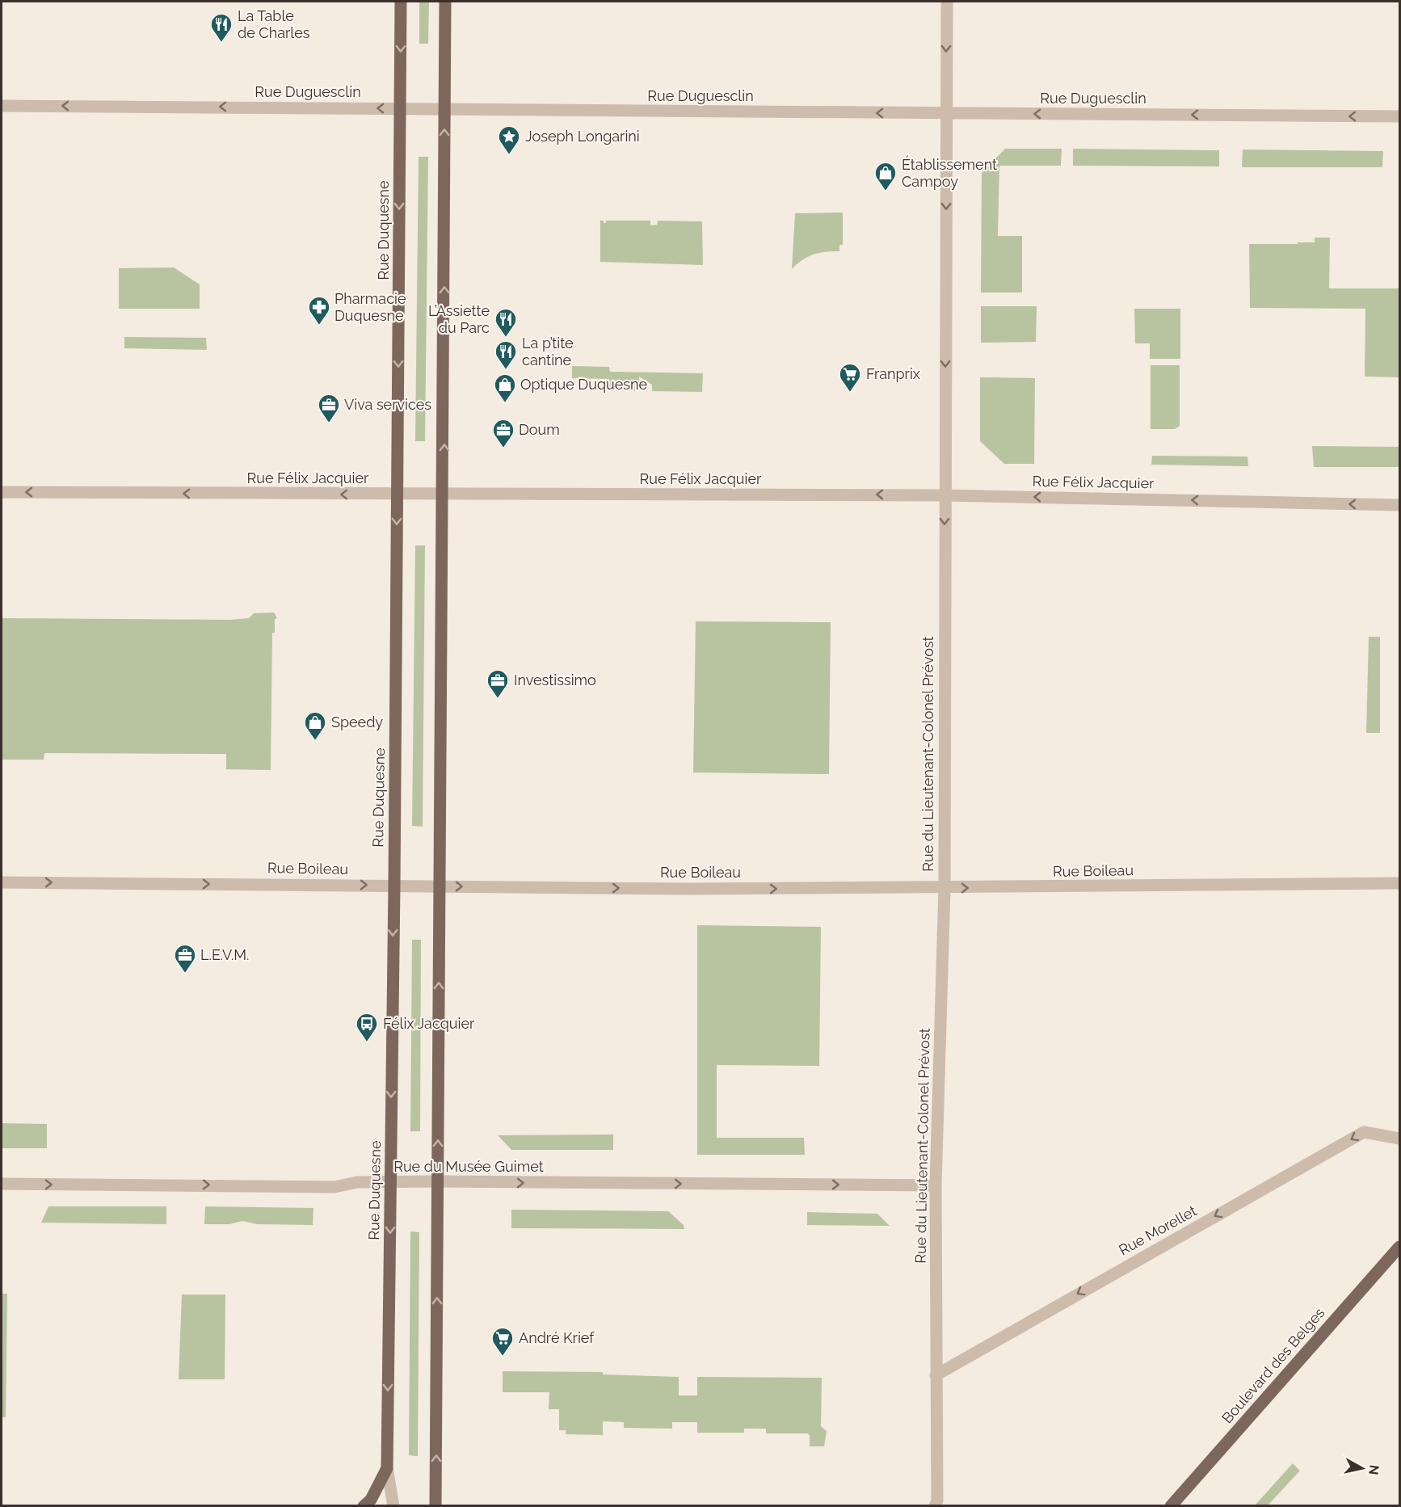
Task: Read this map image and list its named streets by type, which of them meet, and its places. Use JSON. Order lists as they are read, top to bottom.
{
  "streets": {
    "main road": ["Rue Duquesne", "Boulevard des Belges"],
    "street": [
      "Rue Duguesclin",
      "Rue Félix Jacquier",
      "Rue du Lieutenant-Colonel Prévost",
      "Rue Boileau",
      "Rue du Musée Guimet",
      "Rue Morellet"
    ]
  },
  "crossings": [
    ["Rue Duguesclin", "Rue Duquesne"],
    ["Rue Duguesclin", "Rue du Lieutenant-Colonel Prévost"],
    ["Rue Duquesne", "Rue Félix Jacquier"],
    ["Rue Duquesne", "Rue Boileau"],
    ["Rue Duquesne", "Rue du Musée Guimet"],
    ["Rue Félix Jacquier", "Rue du Lieutenant-Colonel Prévost"],
    ["Rue du Lieutenant-Colonel Prévost", "Rue Boileau"],
    ["Rue du Lieutenant-Colonel Prévost", "Rue du Musée Guimet"],
    ["Rue du Lieutenant-Colonel Prévost", "Rue Morellet"]
  ],
  "one_way": [
    "Rue Duguesclin",
    "Rue Félix Jacquier",
    "Rue du Lieutenant-Colonel Prévost",
    "Rue Boileau",
    "Rue du Musée Guimet",
    "Rue Morellet"
  ],
  "places": {
    "restaurant": ["La Table de Charles", "L’Assiette du Parc", "La p’tite cantine"],
    "place": ["Joseph Longarini"],
    "shop": ["Établissement Campoy", "Optique Duquesne", "Speedy"],
    "pharmacy": ["Pharmacie Duquesne"],
    "supermarket": ["Franprix", "André Krief"],
    "office": [
      "Viva services",
      "Doum",
      "Investissimo",
      "L.E.V.M."
    ],
    "bus stop": ["Félix Jacquier"]
  },
  "north": "right"
}
